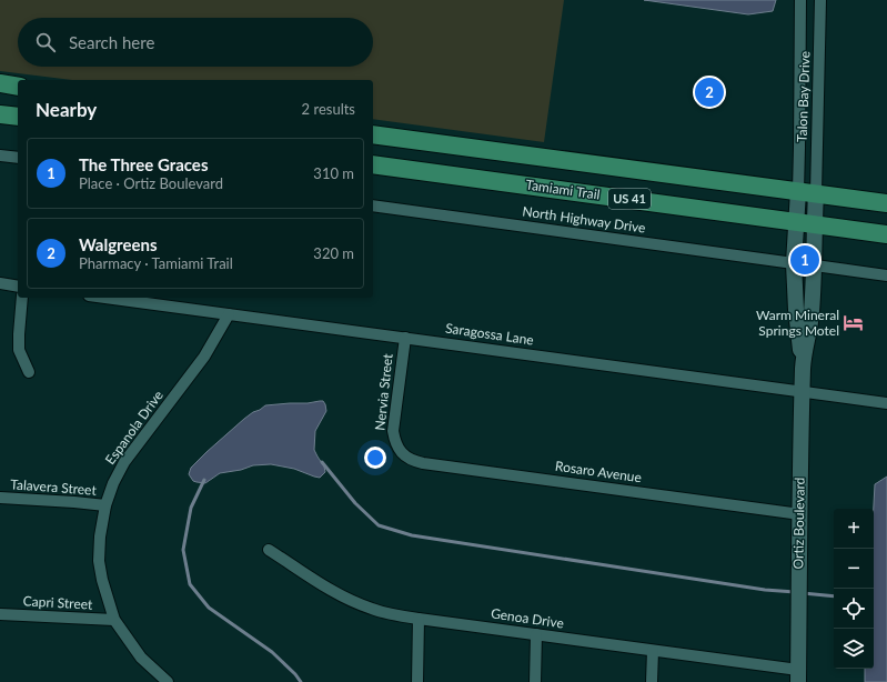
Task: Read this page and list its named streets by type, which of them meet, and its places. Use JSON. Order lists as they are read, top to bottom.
{
  "streets": {
    "main road": ["Tamiami Trail", "US 41"],
    "street": [
      "Talon Bay Drive",
      "North Highway Drive",
      "Saragossa Lane",
      "Nervia Street",
      "Espanola Drive",
      "Rosaro Avenue",
      "Talavera Street",
      "Ortiz Boulevard",
      "Capri Street",
      "Genoa Drive"
    ]
  },
  "crossings": [
    ["Talon Bay Drive", "US 41"],
    ["Talon Bay Drive", "Ortiz Boulevard"],
    ["Tamiami Trail", "Ortiz Boulevard"],
    ["US 41", "Ortiz Boulevard"],
    ["North Highway Drive", "Ortiz Boulevard"],
    ["Saragossa Lane", "Nervia Street"],
    ["Saragossa Lane", "Espanola Drive"],
    ["Saragossa Lane", "Ortiz Boulevard"],
    ["Nervia Street", "Rosaro Avenue"],
    ["Espanola Drive", "Talavera Street"],
    ["Espanola Drive", "Capri Street"],
    ["Rosaro Avenue", "Ortiz Boulevard"],
    ["Ortiz Boulevard", "Genoa Drive"]
  ],
  "places": {
    "hotel": ["Warm Mineral Springs Motel"]
  },
  "page": {
    "search": "Search here",
    "pins": ["2", "1"],
    "heading": ["Nearby", "2 results"],
    "list": [
      {
        "mark": "1",
        "name": "The Three Graces",
        "note": "Place · Ortiz Boulevard",
        "value": "310 m"
      },
      {
        "mark": "2",
        "name": "Walgreens",
        "note": "Pharmacy · Tamiami Trail",
        "value": "320 m"
      }
    ],
    "map_buttons": ["+", "−"]
  }
}
